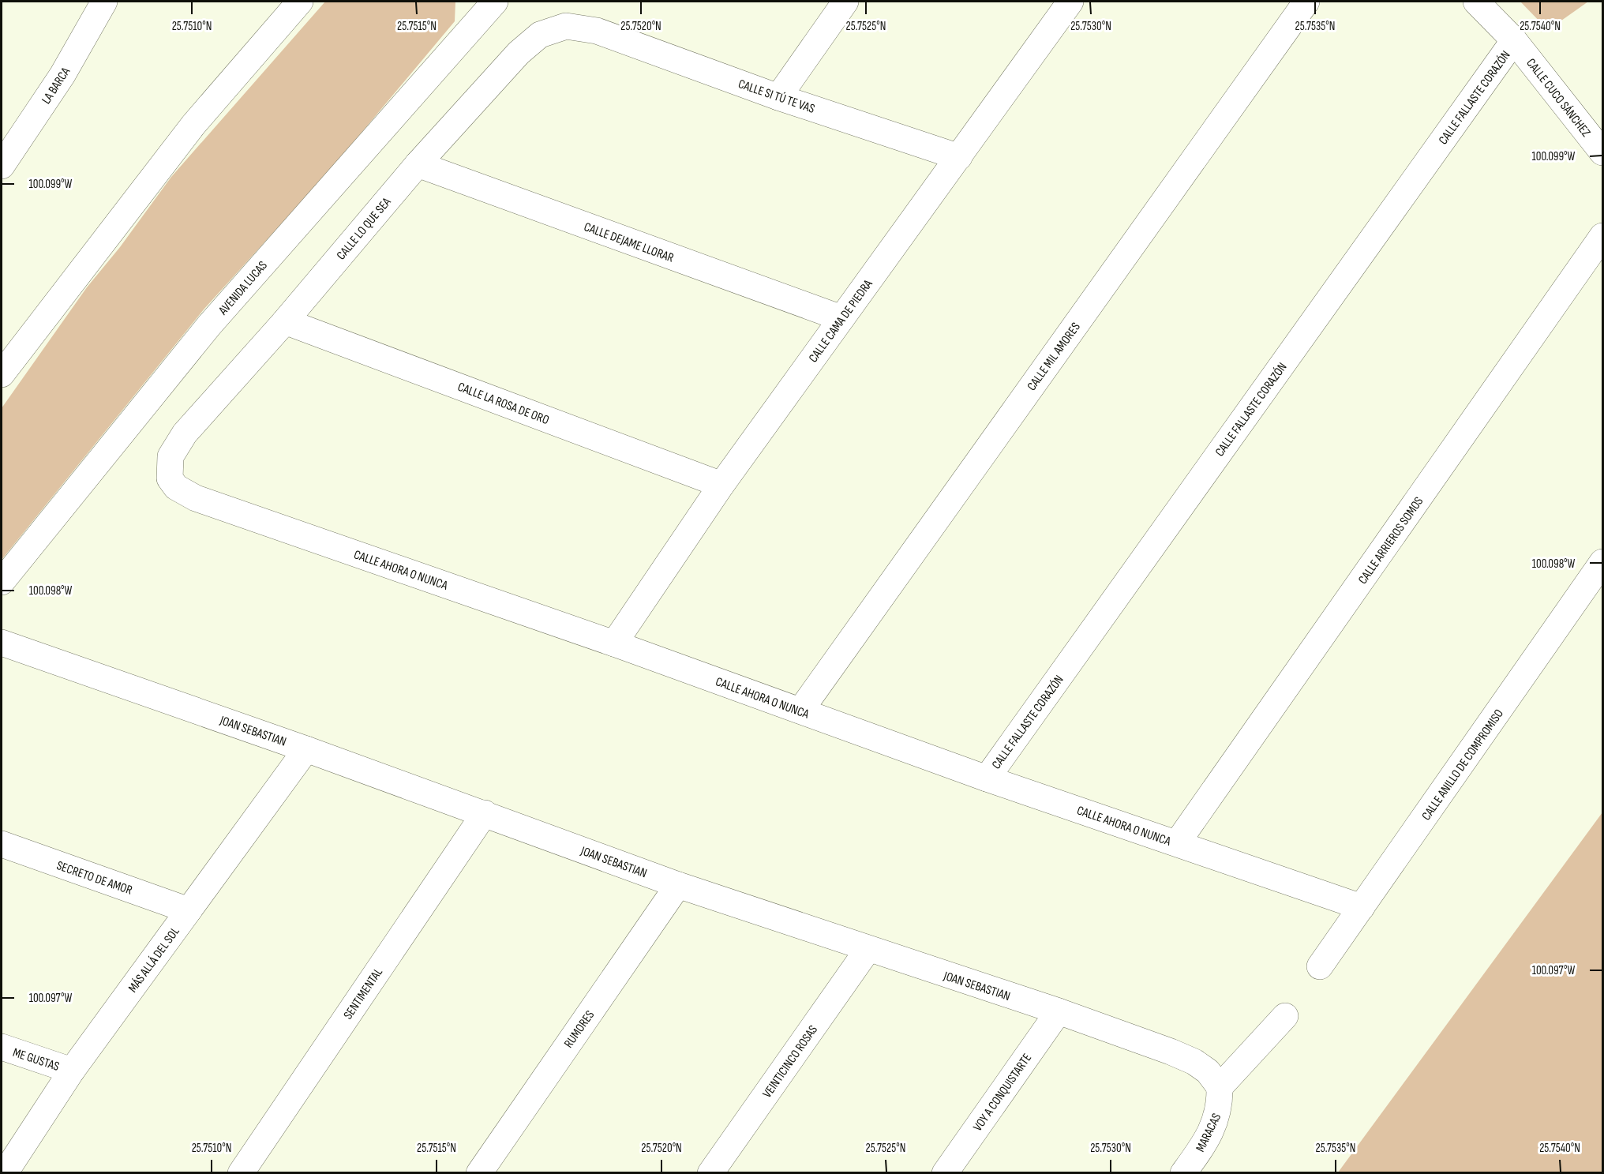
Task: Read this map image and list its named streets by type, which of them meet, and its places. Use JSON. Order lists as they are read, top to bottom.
{
  "streets": {
    "street": [
      "LA BARCA",
      "CALLE SI TÚ TE VAS",
      "CALLE FALLASTE CORAZÓN",
      "CALLE CUCO SÁNCHEZ",
      "CALLE LO QUE SEA",
      "CALLE DEJAME LLORAR",
      "AVENIDA LUCAS",
      "CALLE CAMA DE PIEDRA",
      "CALLE MIL AMORES",
      "CALLE LA ROSA DE ORO",
      "CALLE ARRIEROS SOMOS",
      "CALLE AHORA O NUNCA",
      "JOAN SEBASTIAN",
      "CALLE ANILLO DE COMPROMISO",
      "SECRETO DE AMOR",
      "MÁS ALLÁ DEL SOL",
      "SENTIMENTAL",
      "RUMORES",
      "ME GUSTAS",
      "VEINTICINCO ROSAS",
      "VOY A CONQUISTARTE",
      "MARACAS"
    ]
  },
  "crossings": [
    ["CALLE SI TÚ TE VAS", "CALLE LO QUE SEA"],
    ["CALLE SI TÚ TE VAS", "CALLE CAMA DE PIEDRA"],
    ["CALLE FALLASTE CORAZÓN", "CALLE CUCO SÁNCHEZ"],
    ["CALLE FALLASTE CORAZÓN", "CALLE AHORA O NUNCA"],
    ["CALLE LO QUE SEA", "CALLE DEJAME LLORAR"],
    ["CALLE LO QUE SEA", "CALLE LA ROSA DE ORO"],
    ["CALLE LO QUE SEA", "CALLE AHORA O NUNCA"],
    ["CALLE DEJAME LLORAR", "CALLE CAMA DE PIEDRA"],
    ["CALLE CAMA DE PIEDRA", "CALLE LA ROSA DE ORO"],
    ["CALLE CAMA DE PIEDRA", "CALLE AHORA O NUNCA"],
    ["CALLE MIL AMORES", "CALLE AHORA O NUNCA"],
    ["CALLE ARRIEROS SOMOS", "CALLE AHORA O NUNCA"],
    ["CALLE AHORA O NUNCA", "CALLE ANILLO DE COMPROMISO"],
    ["JOAN SEBASTIAN", "MÁS ALLÁ DEL SOL"],
    ["JOAN SEBASTIAN", "SENTIMENTAL"],
    ["JOAN SEBASTIAN", "RUMORES"],
    ["JOAN SEBASTIAN", "VEINTICINCO ROSAS"],
    ["JOAN SEBASTIAN", "VOY A CONQUISTARTE"],
    ["JOAN SEBASTIAN", "MARACAS"],
    ["SECRETO DE AMOR", "MÁS ALLÁ DEL SOL"],
    ["MÁS ALLÁ DEL SOL", "ME GUSTAS"]
  ],
  "coordinates": [
    "25.7510°N",
    "25.7515°N",
    "25.7520°N",
    "25.7525°N",
    "25.7530°N",
    "25.7535°N",
    "25.7540°N",
    "100.099°W",
    "100.098°W",
    "100.097°W"
  ]
}
